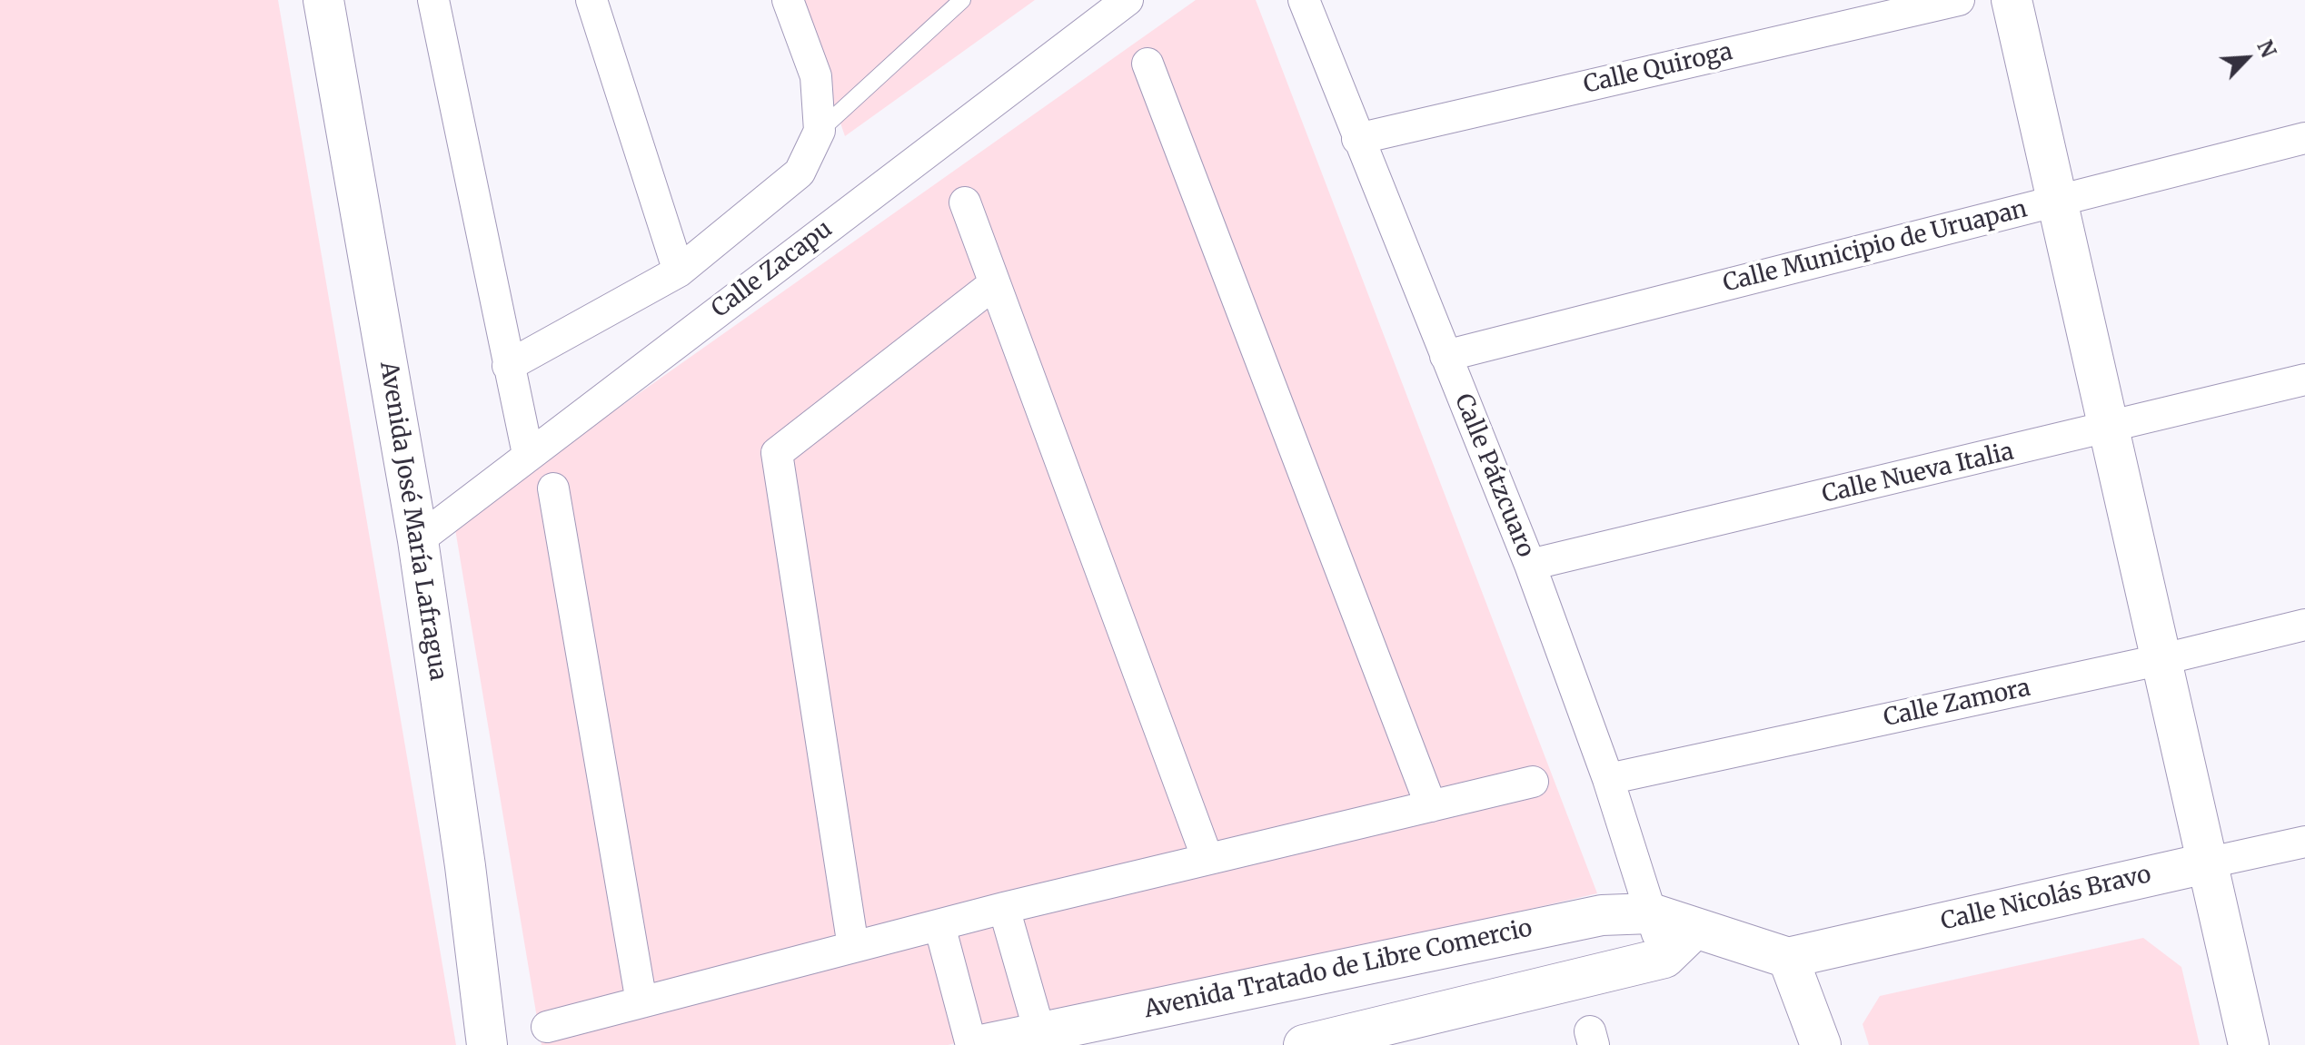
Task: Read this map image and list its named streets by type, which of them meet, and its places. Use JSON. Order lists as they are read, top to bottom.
{
  "streets": {
    "street": [
      "Calle Quiroga",
      "Calle Municipio de Uruapan",
      "Calle Zacapu",
      "Calle Nueva Italia",
      "Calle Pátzcuaro",
      "Avenida José María Lafragua",
      "Calle Zamora",
      "Calle Nicolás Bravo",
      "Avenida Tratado de Libre Comercio"
    ]
  },
  "crossings": [
    ["Calle Quiroga", "Calle Pátzcuaro"],
    ["Calle Municipio de Uruapan", "Calle Pátzcuaro"],
    ["Calle Zacapu", "Avenida José María Lafragua"],
    ["Calle Nueva Italia", "Calle Pátzcuaro"],
    ["Calle Pátzcuaro", "Calle Zamora"],
    ["Calle Pátzcuaro", "Avenida Tratado de Libre Comercio"],
    ["Calle Nicolás Bravo", "Avenida Tratado de Libre Comercio"]
  ],
  "north": "top right"
}
